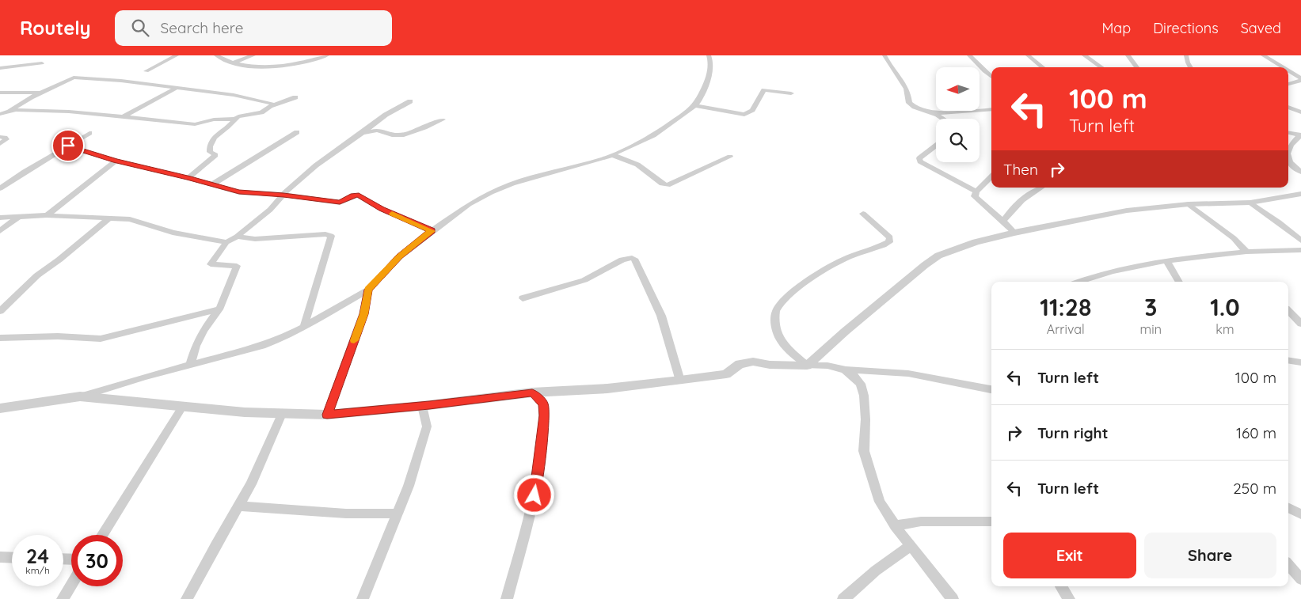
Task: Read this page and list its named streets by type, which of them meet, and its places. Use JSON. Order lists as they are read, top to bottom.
{
  "north": "left",
  "page": {
    "header": "Routely",
    "search": "Search here",
    "nav": ["Map", "Directions", "Saved"],
    "turn": ["100 m", "Turn left"],
    "then": "Then",
    "eta": [
      "11:28",
      "Arrival",
      "3",
      "min",
      "1.0",
      "km"
    ],
    "list": [
      {
        "name": "Turn left",
        "value": "100 m"
      },
      {
        "name": "Turn right",
        "value": "160 m"
      },
      {
        "name": "Turn left",
        "value": "250 m"
      }
    ],
    "buttons": ["Exit", "Share"],
    "speed": "24 km/h",
    "limit": "30"
  }
}
